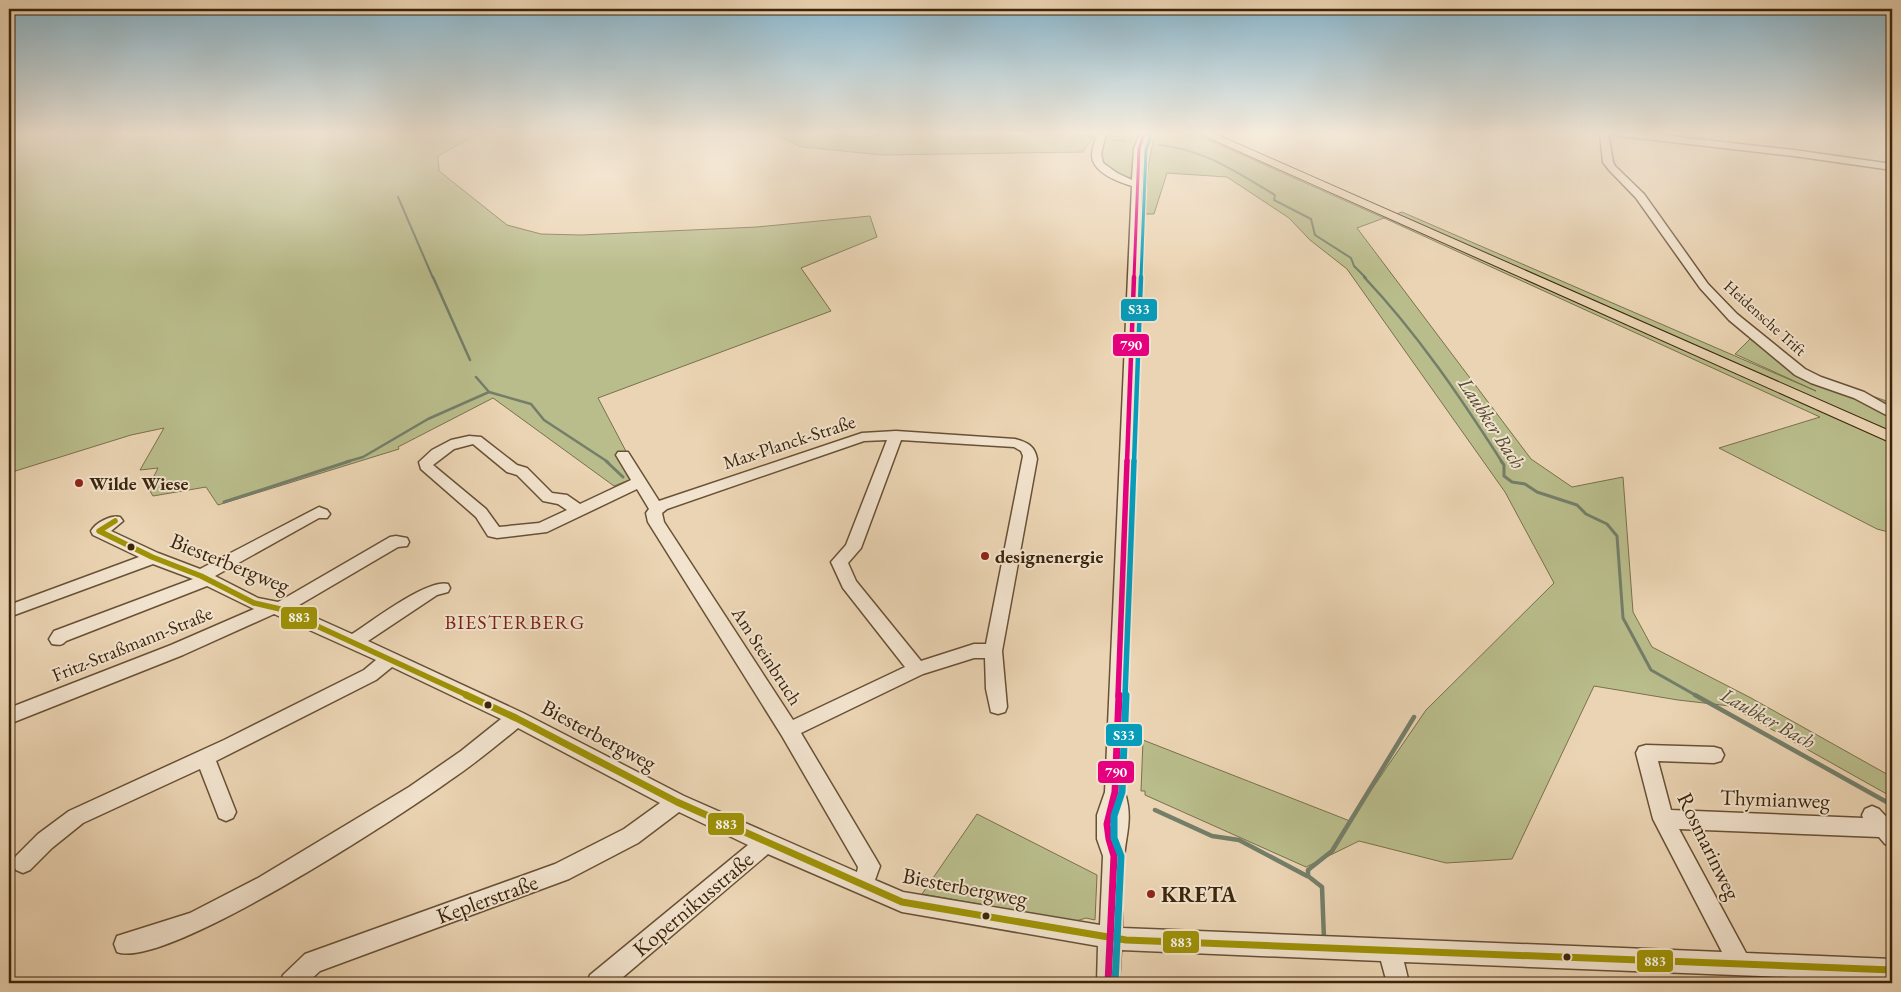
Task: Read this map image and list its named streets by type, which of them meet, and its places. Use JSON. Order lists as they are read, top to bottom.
{
  "streets": {
    "street": [
      "Heidensche Trift",
      "Max-Planck-Straße",
      "Biesterbergweg",
      "Fritz-Straßmann-Straße",
      "Am Steinbruch",
      "Thymianweg",
      "Rosmarinweg",
      "Keplerstraße",
      "Kopernikusstraße"
    ]
  },
  "crossings": [
    ["Max-Planck-Straße", "Am Steinbruch"],
    ["Biesterbergweg", "Fritz-Straßmann-Straße"],
    ["Biesterbergweg", "Am Steinbruch"],
    ["Biesterbergweg", "Rosmarinweg"],
    ["Biesterbergweg", "Keplerstraße"],
    ["Biesterbergweg", "Kopernikusstraße"],
    ["Thymianweg", "Rosmarinweg"]
  ],
  "districts": ["BIESTERBERG"],
  "water": ["Laubker Bach"],
  "places": ["Wilde Wiese", "designenergie", "KRETA"],
  "lines": ["transit line 790", "transit line S33", "transit line 883"]
}
